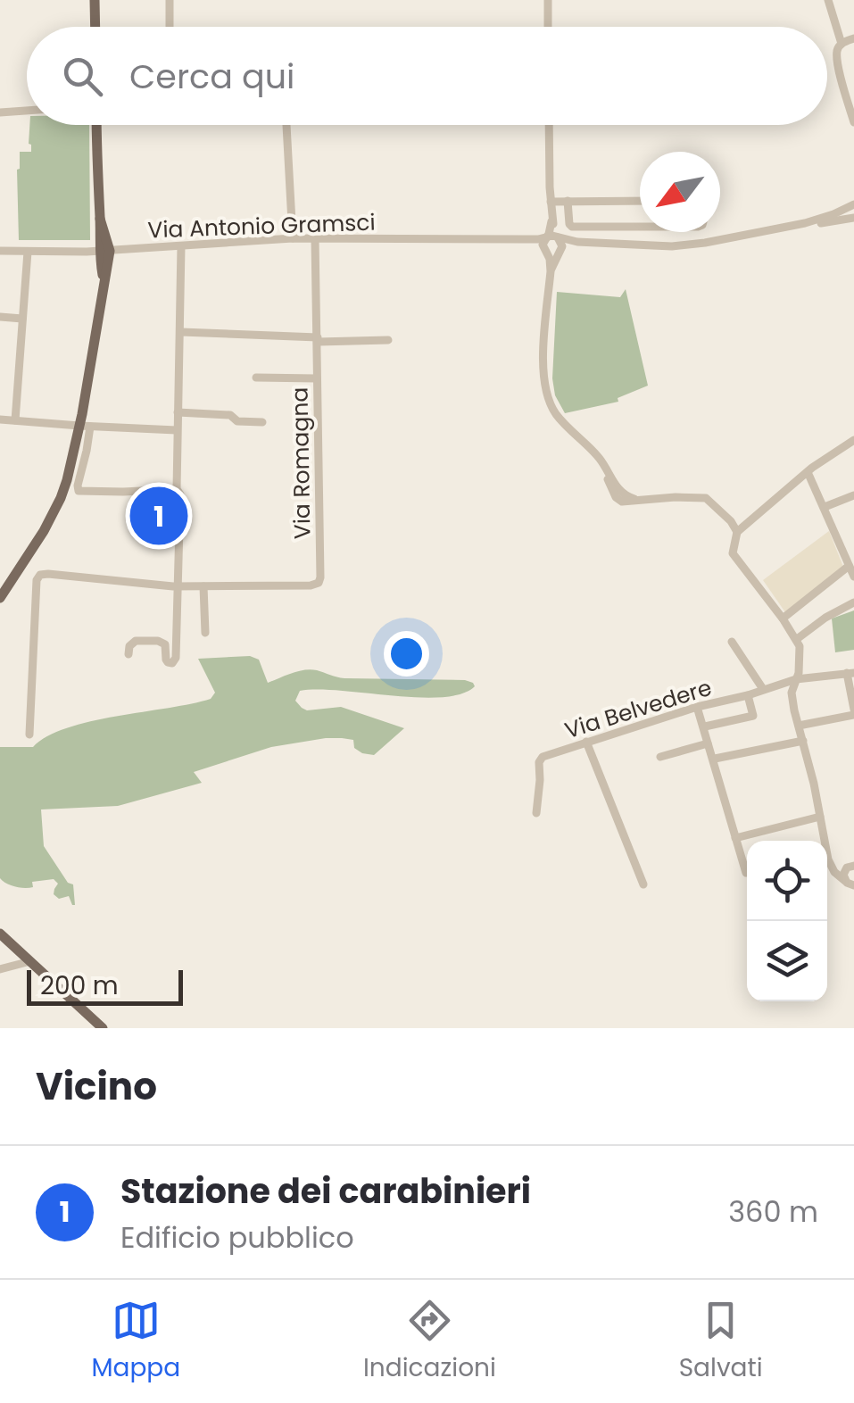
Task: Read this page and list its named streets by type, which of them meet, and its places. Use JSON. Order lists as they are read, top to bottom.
{
  "streets": {
    "street": ["Via Antonio Gramsci", "Via Romagna", "Via Belvedere"]
  },
  "crossings": [
    ["Via Antonio Gramsci", "Via Romagna"]
  ],
  "scale_bar": "200 m",
  "north": "bottom left",
  "page": {
    "search": "Cerca qui",
    "pins": "1",
    "scale": "200 m",
    "heading": "Vicino",
    "list": [
      {
        "mark": "1",
        "name": "Stazione dei carabinieri",
        "note": "Edificio pubblico",
        "value": "360 m"
      }
    ],
    "nav": ["Mappa", "Indicazioni", "Salvati"]
  }
}
